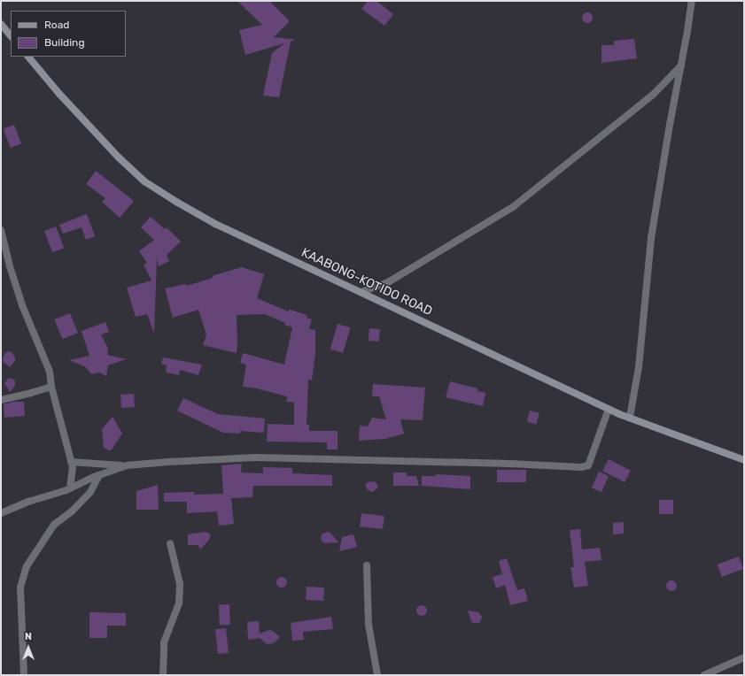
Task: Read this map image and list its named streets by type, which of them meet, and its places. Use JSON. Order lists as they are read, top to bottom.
{
  "streets": {
    "main road": ["KAABONG-KOTIDO ROAD"]
  },
  "legend": ["Road", "Building"],
  "north": "top"
}
